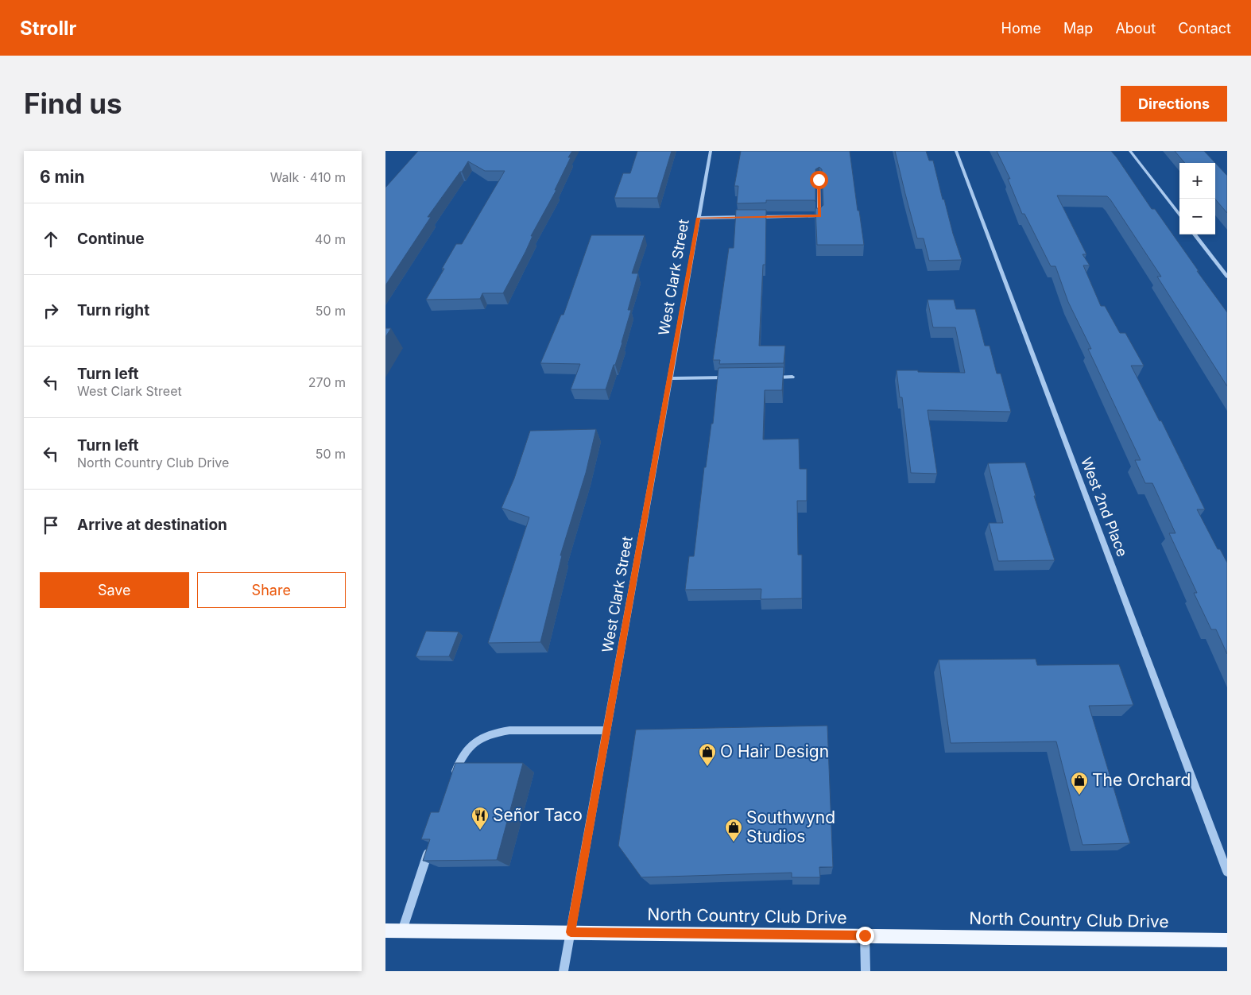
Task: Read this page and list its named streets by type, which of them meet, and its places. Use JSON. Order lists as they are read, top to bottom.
{
  "streets": {
    "main road": ["North Country Club Drive"],
    "street": ["West Clark Street", "West 2nd Place"]
  },
  "crossings": [
    ["West Clark Street", "North Country Club Drive"]
  ],
  "places": {
    "shop": ["O Hair Design", "The Orchard", "Southwynd Studios"],
    "restaurant": ["Señor Taco"]
  },
  "page": {
    "header": "Strollr",
    "nav": [
      "Home",
      "Map",
      "About",
      "Contact"
    ],
    "buttons": [
      "Directions",
      ["Save", "Share"]
    ],
    "title": "Find us",
    "heading": ["6 min", "Walk · 410 m"],
    "map_buttons": ["+", "−"],
    "list": [
      ["Continue", "40 m"],
      ["Turn right", "50 m"],
      ["Turn left", "West Clark Street", "270 m"],
      ["Turn left", "North Country Club Drive", "50 m"],
      "Arrive at destination"
    ]
  }
}
